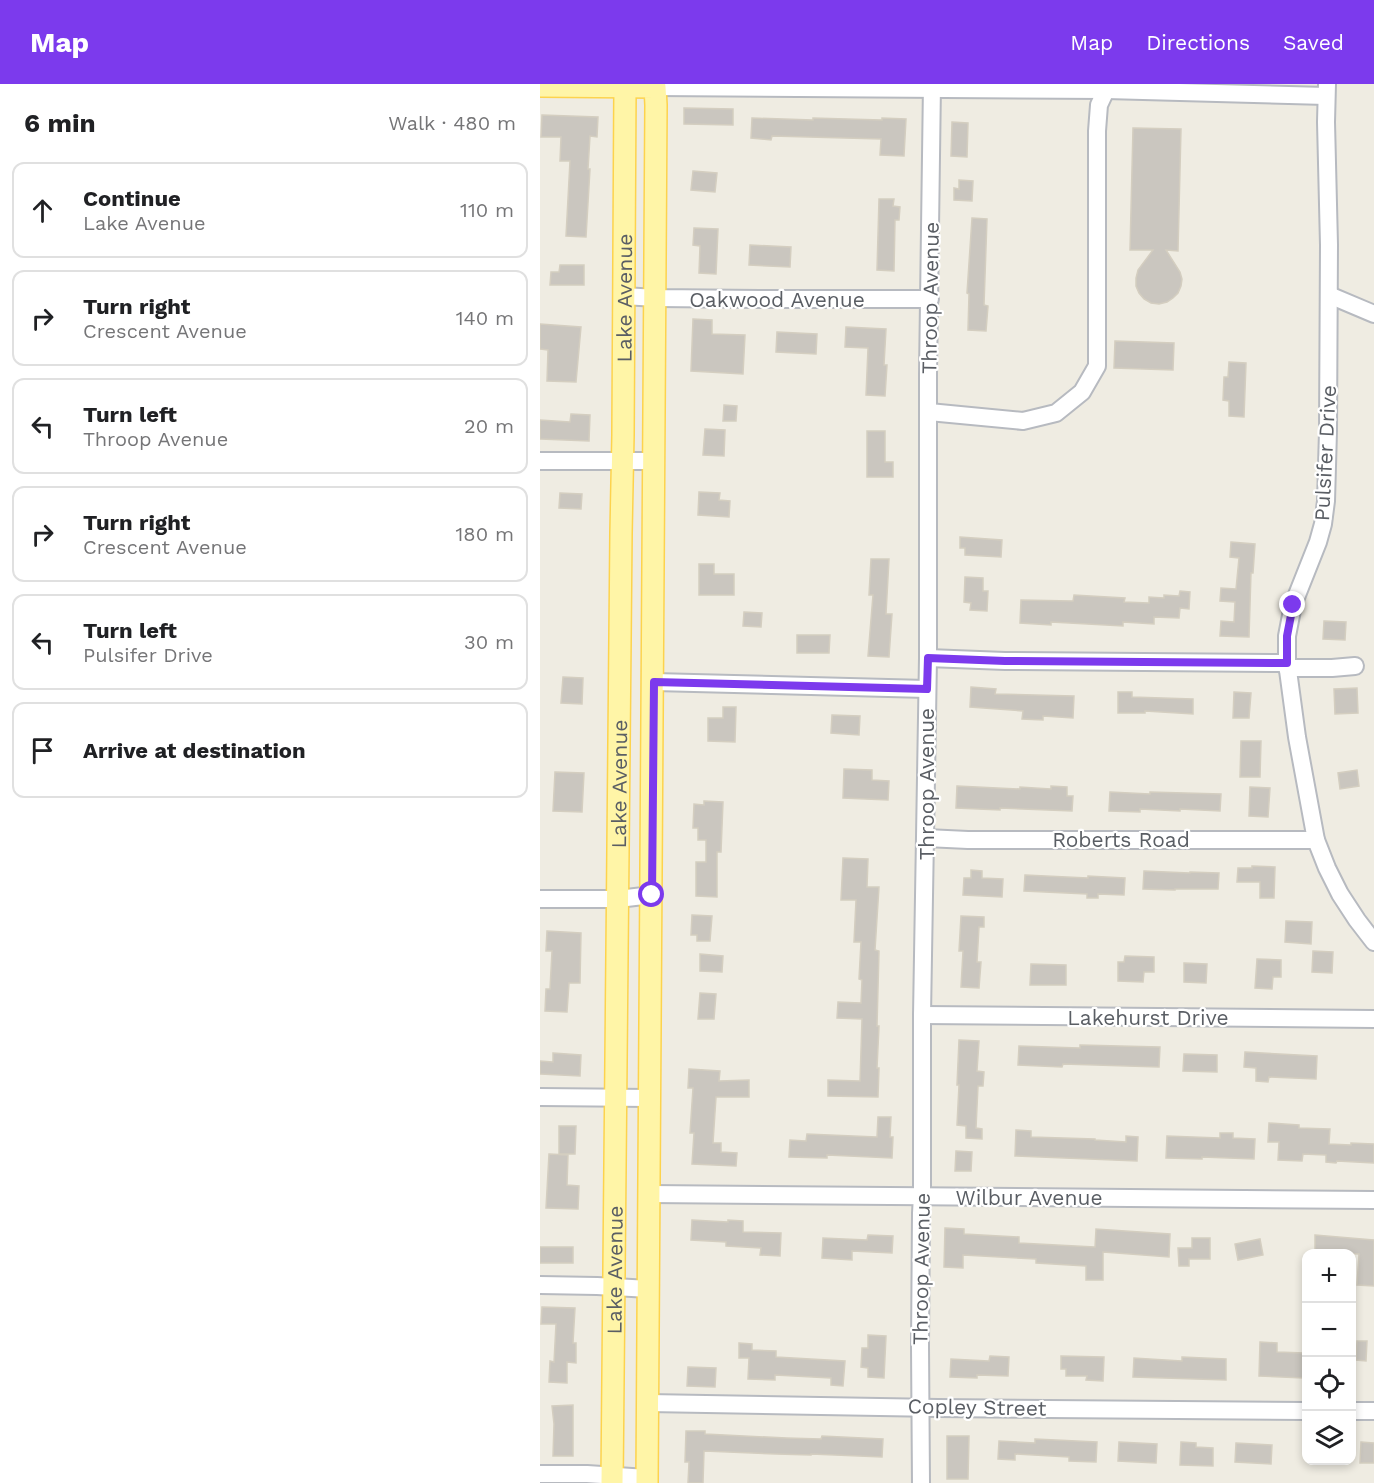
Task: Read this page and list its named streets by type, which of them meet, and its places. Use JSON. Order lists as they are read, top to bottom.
{
  "streets": {
    "main road": ["Lake Avenue"],
    "street": [
      "Throop Avenue",
      "Oakwood Avenue",
      "Pulsifer Drive",
      "Roberts Road",
      "Lakehurst Drive",
      "Wilbur Avenue",
      "Copley Street"
    ]
  },
  "crossings": [
    ["Lake Avenue", "Oakwood Avenue"],
    ["Lake Avenue", "Wilbur Avenue"],
    ["Lake Avenue", "Copley Street"],
    ["Throop Avenue", "Oakwood Avenue"],
    ["Throop Avenue", "Roberts Road"],
    ["Throop Avenue", "Lakehurst Drive"],
    ["Throop Avenue", "Wilbur Avenue"],
    ["Throop Avenue", "Copley Street"],
    ["Pulsifer Drive", "Roberts Road"]
  ],
  "page": {
    "header": "Map",
    "nav": ["Map", "Directions", "Saved"],
    "heading": ["6 min", "Walk · 480 m"],
    "list": [
      ["Continue", "Lake Avenue", "110 m"],
      ["Turn right", "Crescent Avenue", "140 m"],
      ["Turn left", "Throop Avenue", "20 m"],
      ["Turn right", "Crescent Avenue", "180 m"],
      ["Turn left", "Pulsifer Drive", "30 m"],
      "Arrive at destination"
    ],
    "map_buttons": ["+", "−"]
  }
}
